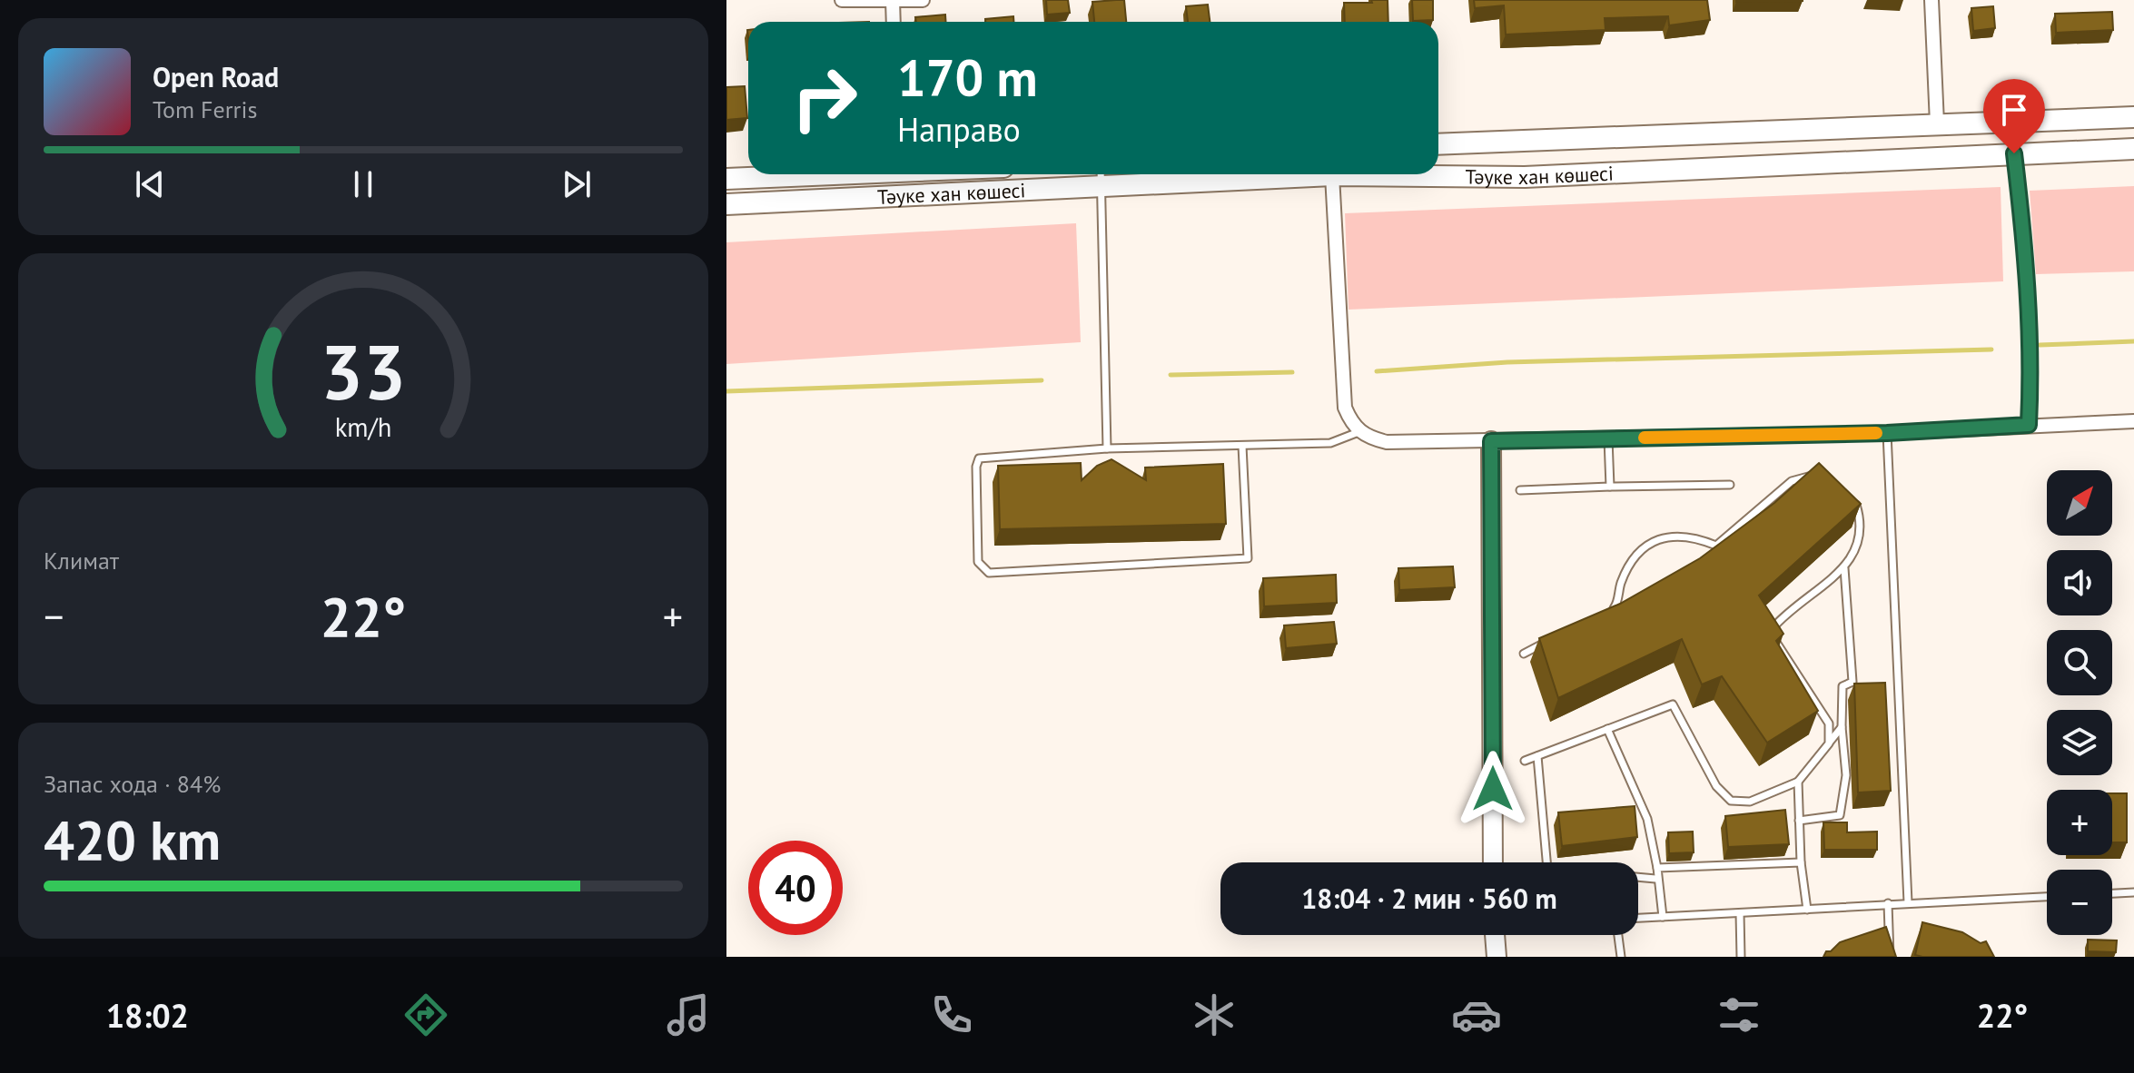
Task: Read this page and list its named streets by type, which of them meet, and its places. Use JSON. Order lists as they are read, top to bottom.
{
  "streets": {
    "main road": ["Тәуке хан көшесі"]
  },
  "north": "top right",
  "page": {
    "turn": ["170 m", "Направо"],
    "song": ["Open Road", "Tom Ferris"],
    "map_buttons": ["+", "−"],
    "tile": [
      "Климат",
      ["Запас хода · 84%", "420 km"]
    ],
    "heat": ["−", "22°", "+"],
    "limit": "40",
    "trip": "18:04 · 2 мин · 560 m",
    "tabs": ["18:02", "22°"],
    "gauge": ["33", "km/h"]
  }
}
